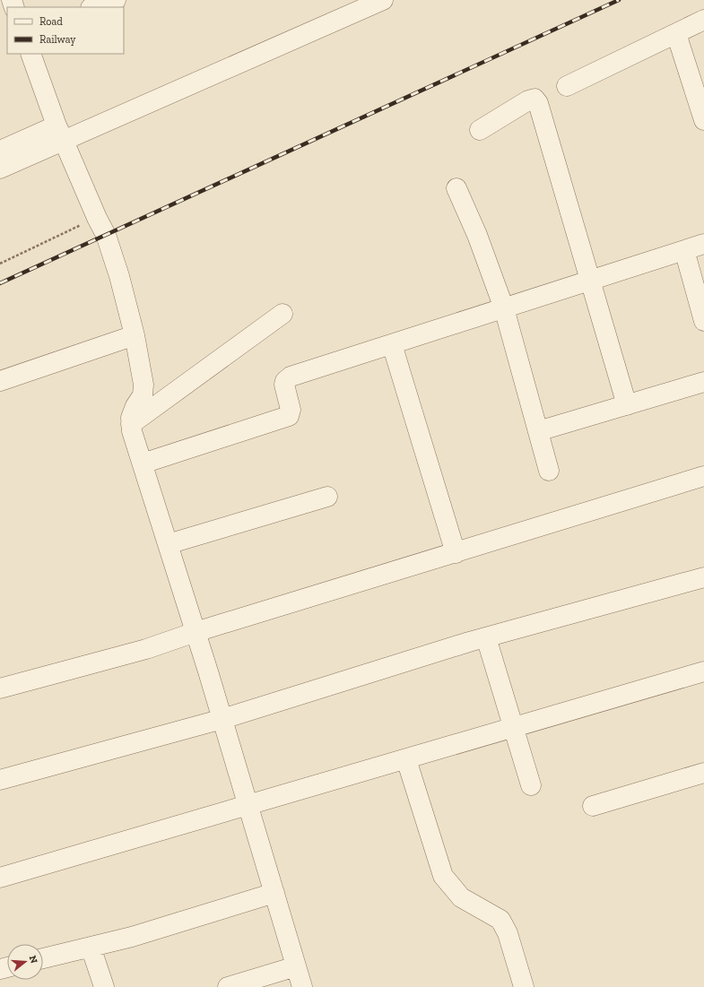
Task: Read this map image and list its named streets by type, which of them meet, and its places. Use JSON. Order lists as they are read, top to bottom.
{
  "legend": ["Road", "Railway"],
  "north": "right"
}
